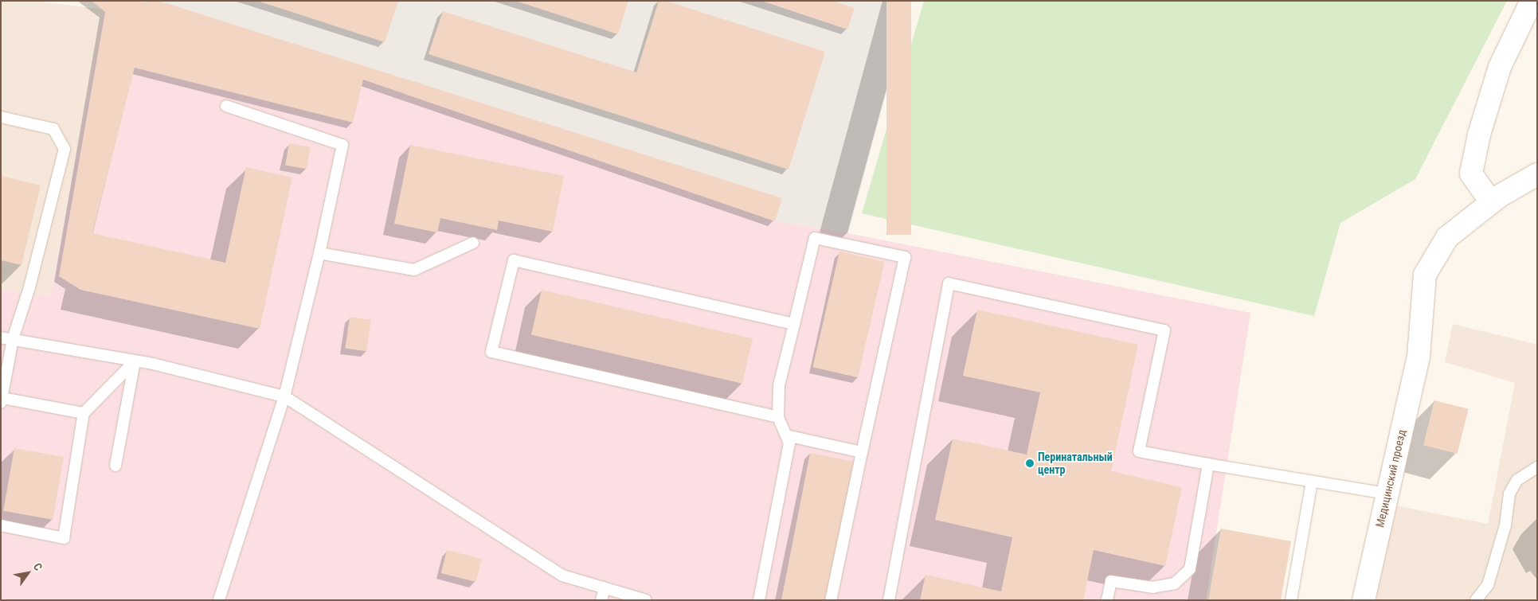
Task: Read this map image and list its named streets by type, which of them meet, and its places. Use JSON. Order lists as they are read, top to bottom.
{
  "streets": {
    "street": ["Медицинский проезд"]
  },
  "places": ["Перинатальный центр"],
  "north": "top right"
}
